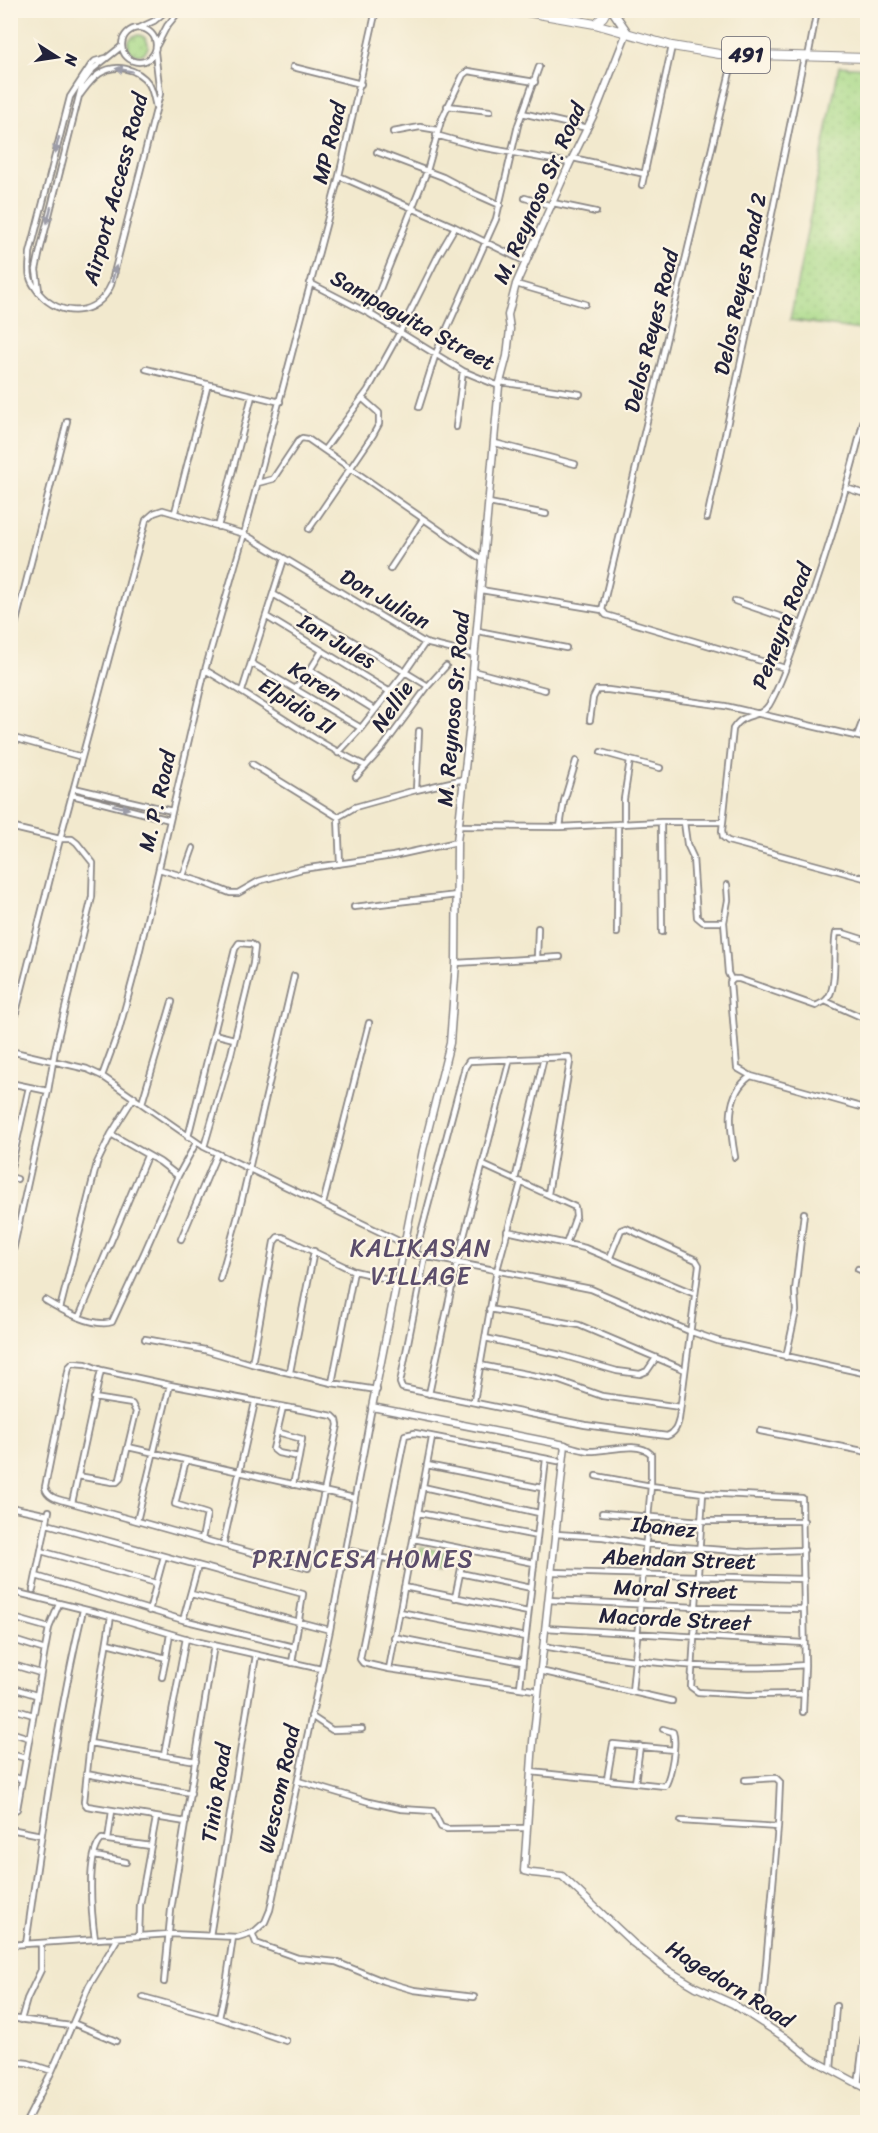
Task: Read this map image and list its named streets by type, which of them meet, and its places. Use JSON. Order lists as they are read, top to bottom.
{
  "streets": {
    "main road": ["491"],
    "street": [
      "MP Road",
      "Airport Access Road",
      "M. Reynoso Sr. Road",
      "Delos Reyes Road 2",
      "Sampaguita Street",
      "Delos Reyes Road",
      "Don Julian",
      "Peneyra Road",
      "Ian Jules",
      "Karen",
      "Elpidio II",
      "Nellie",
      "M. P. Road",
      "Ibanez",
      "Abendan Street",
      "Moral Street",
      "Macorde Street",
      "Wescom Road",
      "Tinio Road",
      "Hagedorn Road"
    ]
  },
  "crossings": [
    ["491", "M. Reynoso Sr. Road"],
    ["491", "Delos Reyes Road 2"],
    ["491", "Delos Reyes Road"],
    ["MP Road", "Sampaguita Street"],
    ["MP Road", "M. P. Road"],
    ["M. Reynoso Sr. Road", "Sampaguita Street"],
    ["M. Reynoso Sr. Road", "Don Julian"],
    ["M. Reynoso Sr. Road", "Wescom Road"],
    ["Don Julian", "Nellie"],
    ["Don Julian", "M. P. Road"],
    ["Elpidio II", "Nellie"],
    ["Elpidio II", "M. P. Road"]
  ],
  "one_way": ["Airport Access Road"],
  "districts": ["KALIKASAN VILLAGE", "PRINCESA HOMES"],
  "north": "right"
}
